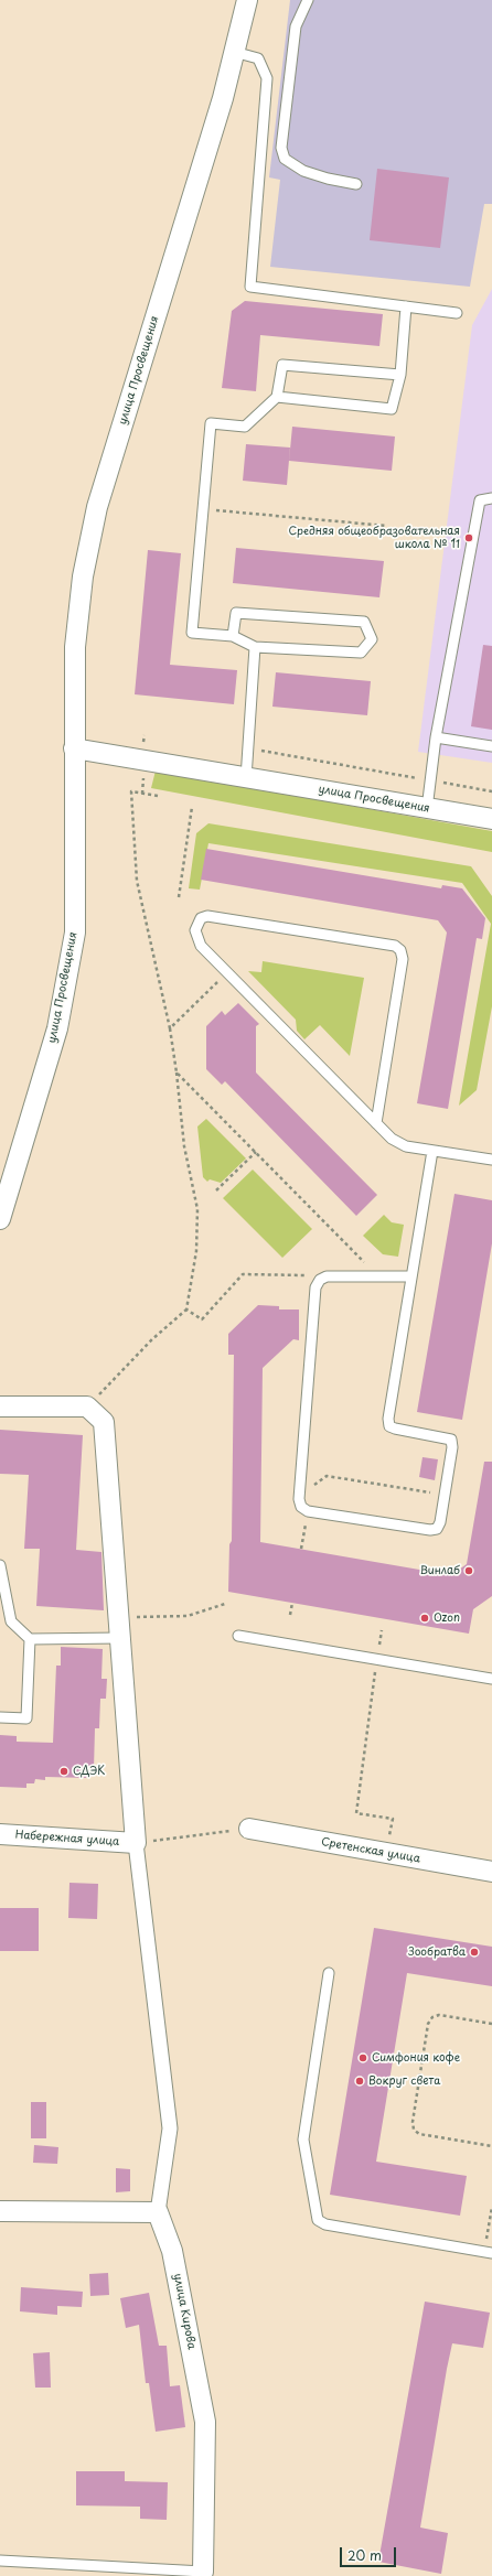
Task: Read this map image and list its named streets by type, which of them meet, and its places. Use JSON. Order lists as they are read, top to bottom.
{
  "streets": {
    "street": [
      "улица Просвещения",
      "Набережная улица",
      "Сретенская улица",
      "улица Кирова"
    ]
  },
  "places": [
    "Средняя общеобразовательная школа № 11",
    "Винлаб",
    "Ozon",
    "СДЭК",
    "Зообратва",
    "Симфония кофе",
    "Вокруг света"
  ],
  "scale_bar": "20 m"
}
